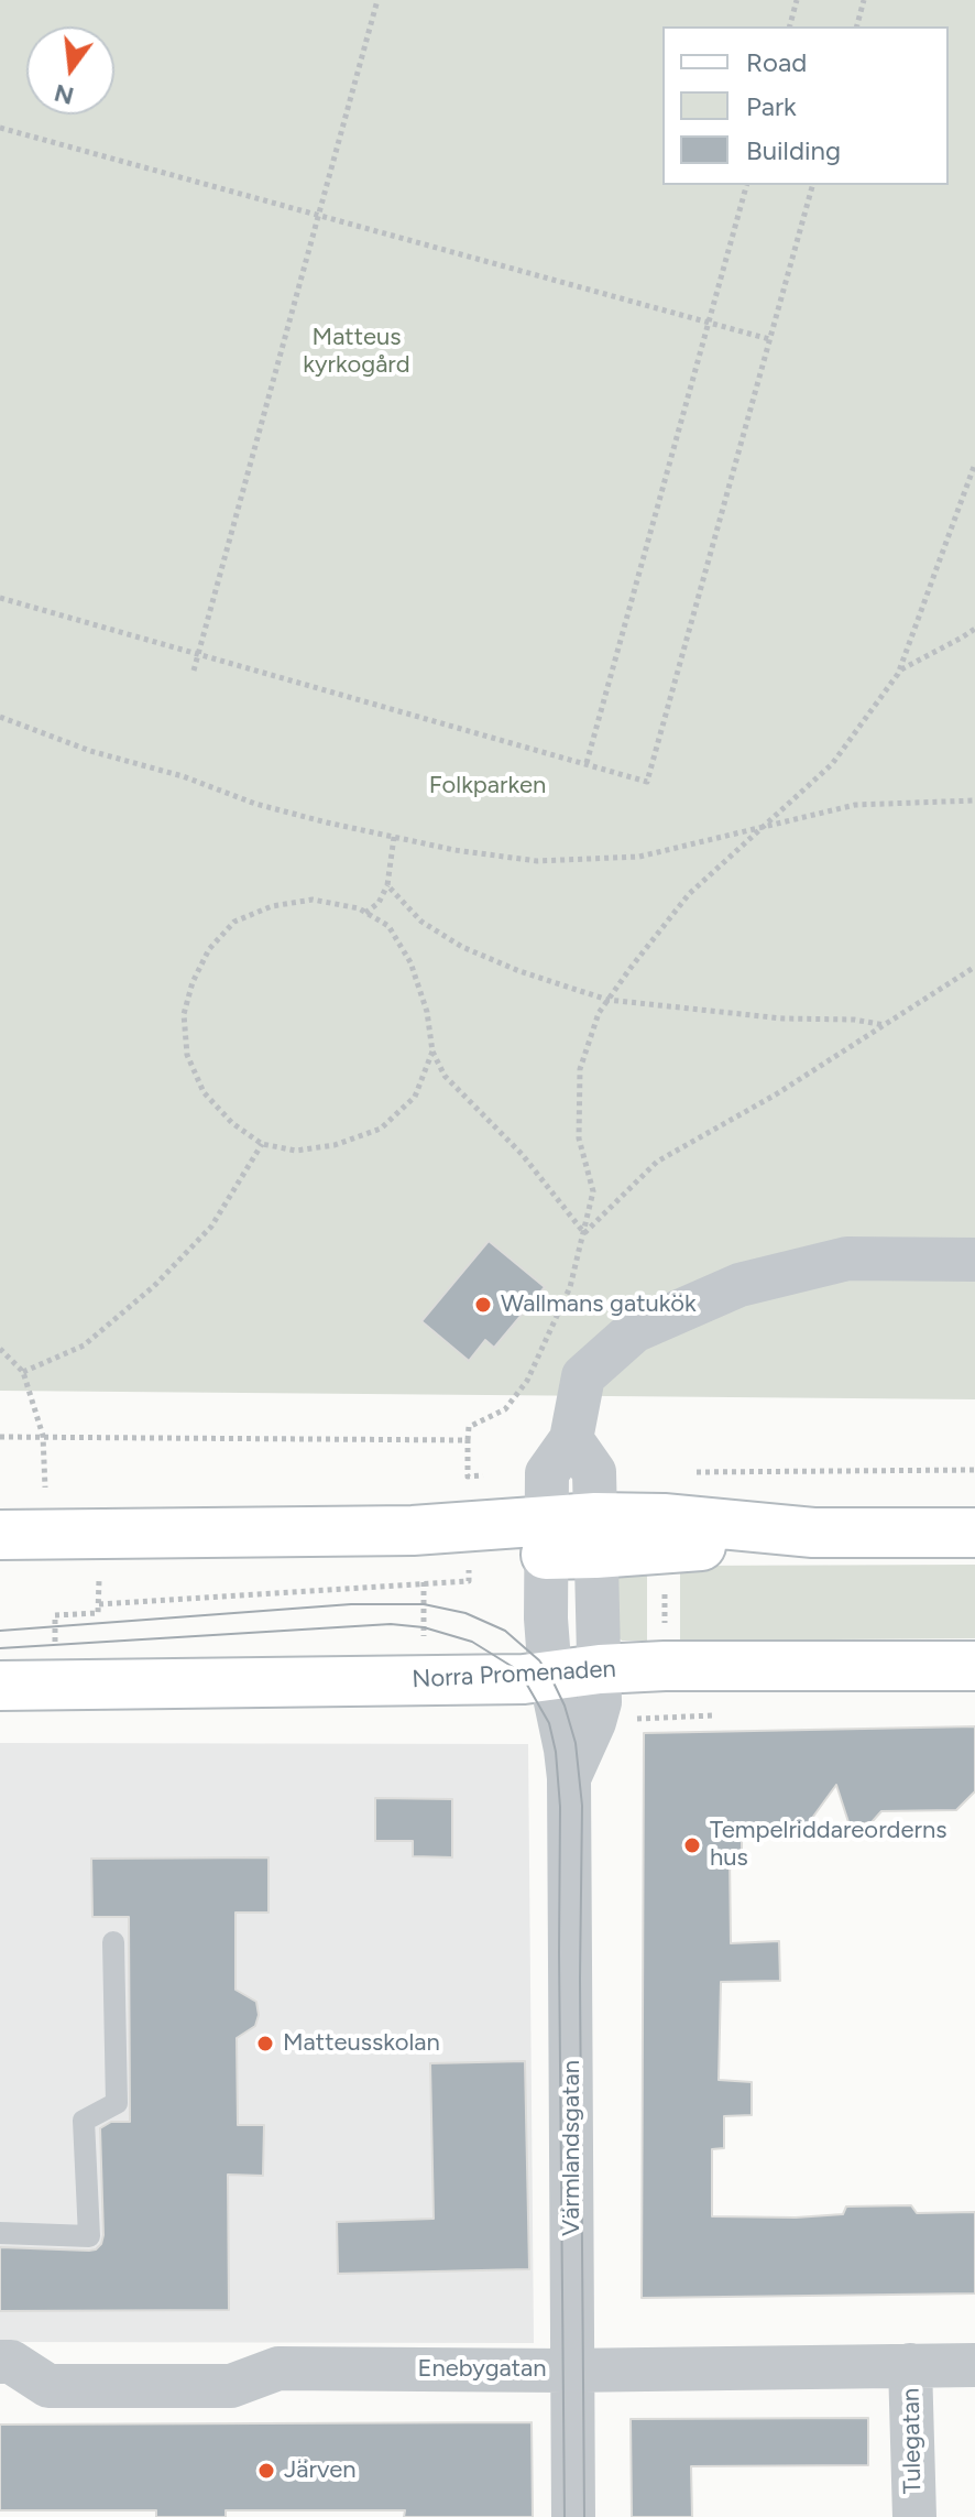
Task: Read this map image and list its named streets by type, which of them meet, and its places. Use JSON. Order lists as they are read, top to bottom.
{
  "streets": {
    "main road": ["Norra Promenaden"],
    "street": ["Värmlandsgatan", "Enebygatan", "Tulegatan"]
  },
  "crossings": [
    ["Norra Promenaden", "Värmlandsgatan"],
    ["Värmlandsgatan", "Enebygatan"],
    ["Enebygatan", "Tulegatan"]
  ],
  "parks": ["Matteus kyrkogård", "Folkparken"],
  "places": [
    "Wallmans gatukök",
    "Tempelriddareorderns hus",
    "Matteusskolan",
    "Järven"
  ],
  "legend": ["Road", "Park", "Building"],
  "north": "bottom"
}
